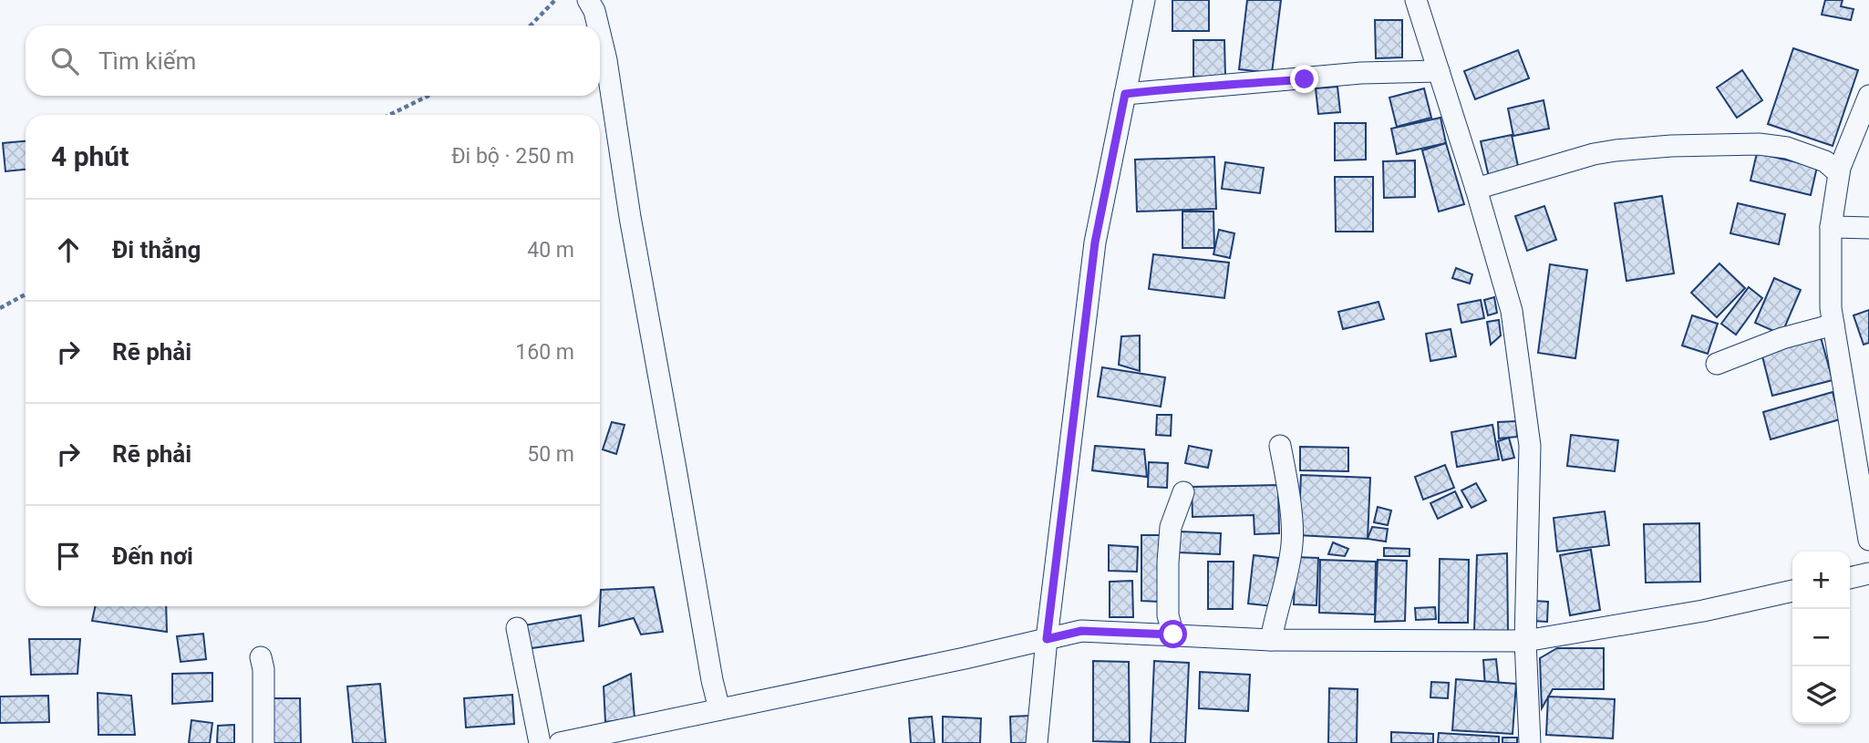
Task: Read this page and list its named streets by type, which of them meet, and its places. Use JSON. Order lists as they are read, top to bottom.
{
  "page": {
    "search": "Tìm kiếm",
    "heading": ["4 phút", "Đi bộ · 250 m"],
    "list": [
      ["Đi thẳng", "40 m"],
      ["Rẽ phải", "160 m"],
      ["Rẽ phải", "50 m"],
      "Đến nơi"
    ],
    "map_buttons": ["+", "−"]
  }
}
